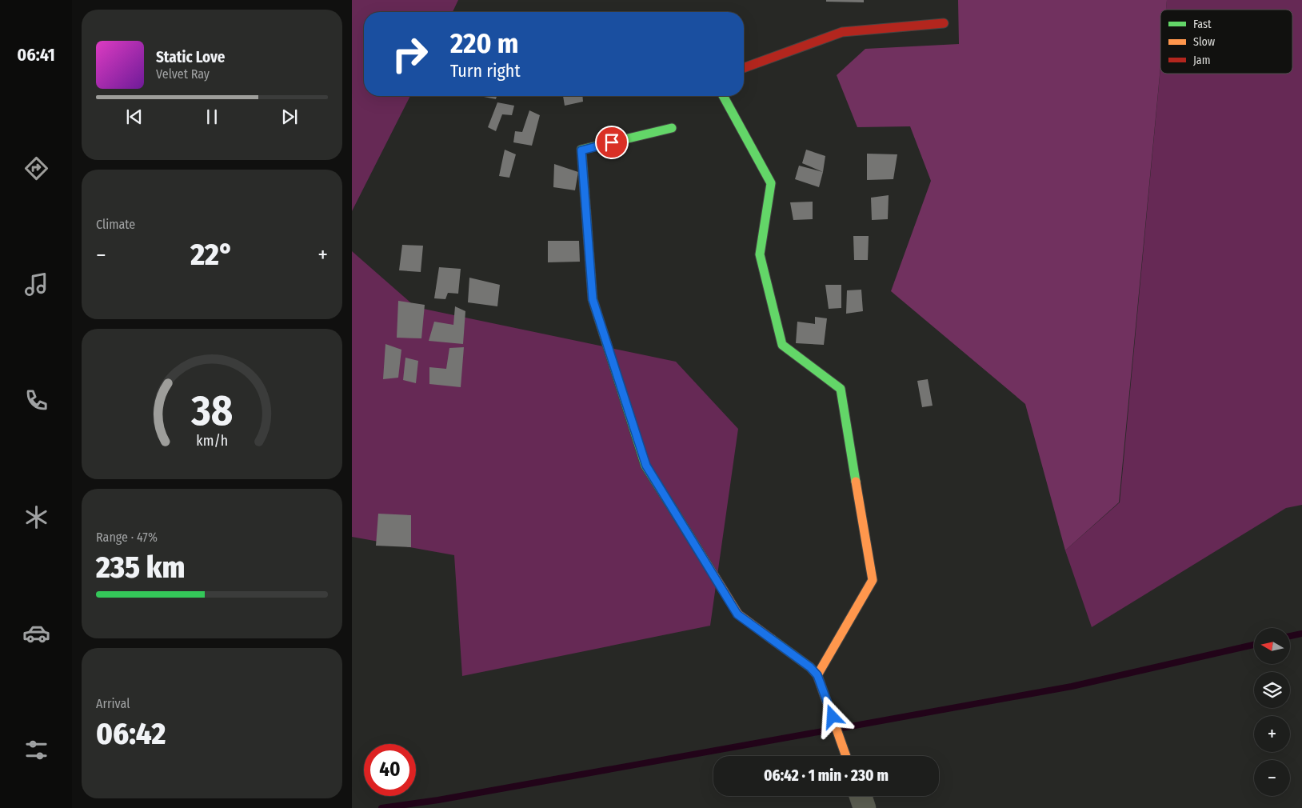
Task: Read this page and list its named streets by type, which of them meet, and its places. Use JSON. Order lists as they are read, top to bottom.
{
  "legend": ["Fast", "Slow", "Jam"],
  "north": "left",
  "page": {
    "tabs": "06:41",
    "turn": ["220 m", "Turn right"],
    "song": ["Static Love", "Velvet Ray"],
    "tile": [
      "Climate",
      ["Range · 47%", "235 km"],
      ["Arrival", "06:42"]
    ],
    "heat": ["−", "22°", "+"],
    "map_buttons": ["+", "−"],
    "limit": "40",
    "trip": "06:42 · 1 min · 230 m",
    "gauge": ["38", "km/h"]
  }
}
